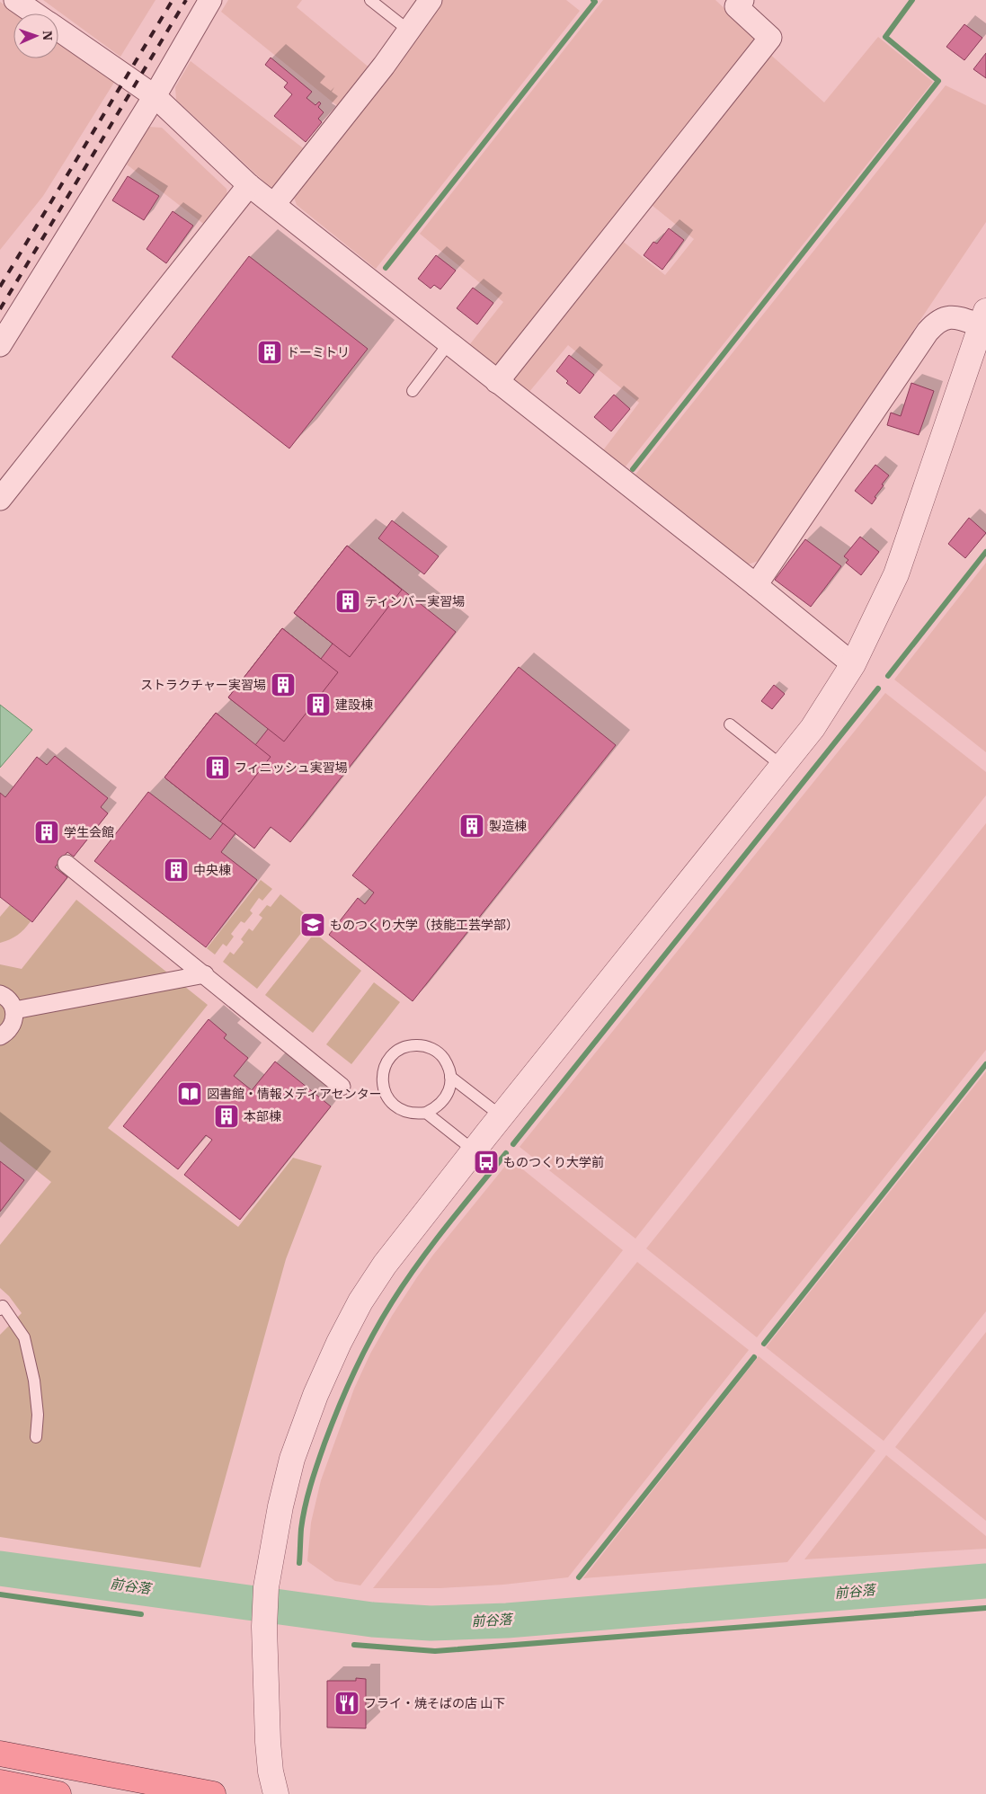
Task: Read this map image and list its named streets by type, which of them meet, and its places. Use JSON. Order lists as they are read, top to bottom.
{
  "water": ["前谷落"],
  "places": {
    "building": [
      "ドーミトリ",
      "ティンバー実習場",
      "ストラクチャー実習場",
      "建設棟",
      "フィニッシュ実習場",
      "製造棟",
      "学生会館",
      "中央棟",
      "本部棟"
    ],
    "school or university": ["ものつくり大学（技能工芸学部）"],
    "library": ["図書館・情報メディアセンター"],
    "bus stop": ["ものつくり大学前"],
    "restaurant": ["フライ・焼そばの店 山下"]
  },
  "north": "right"
}
